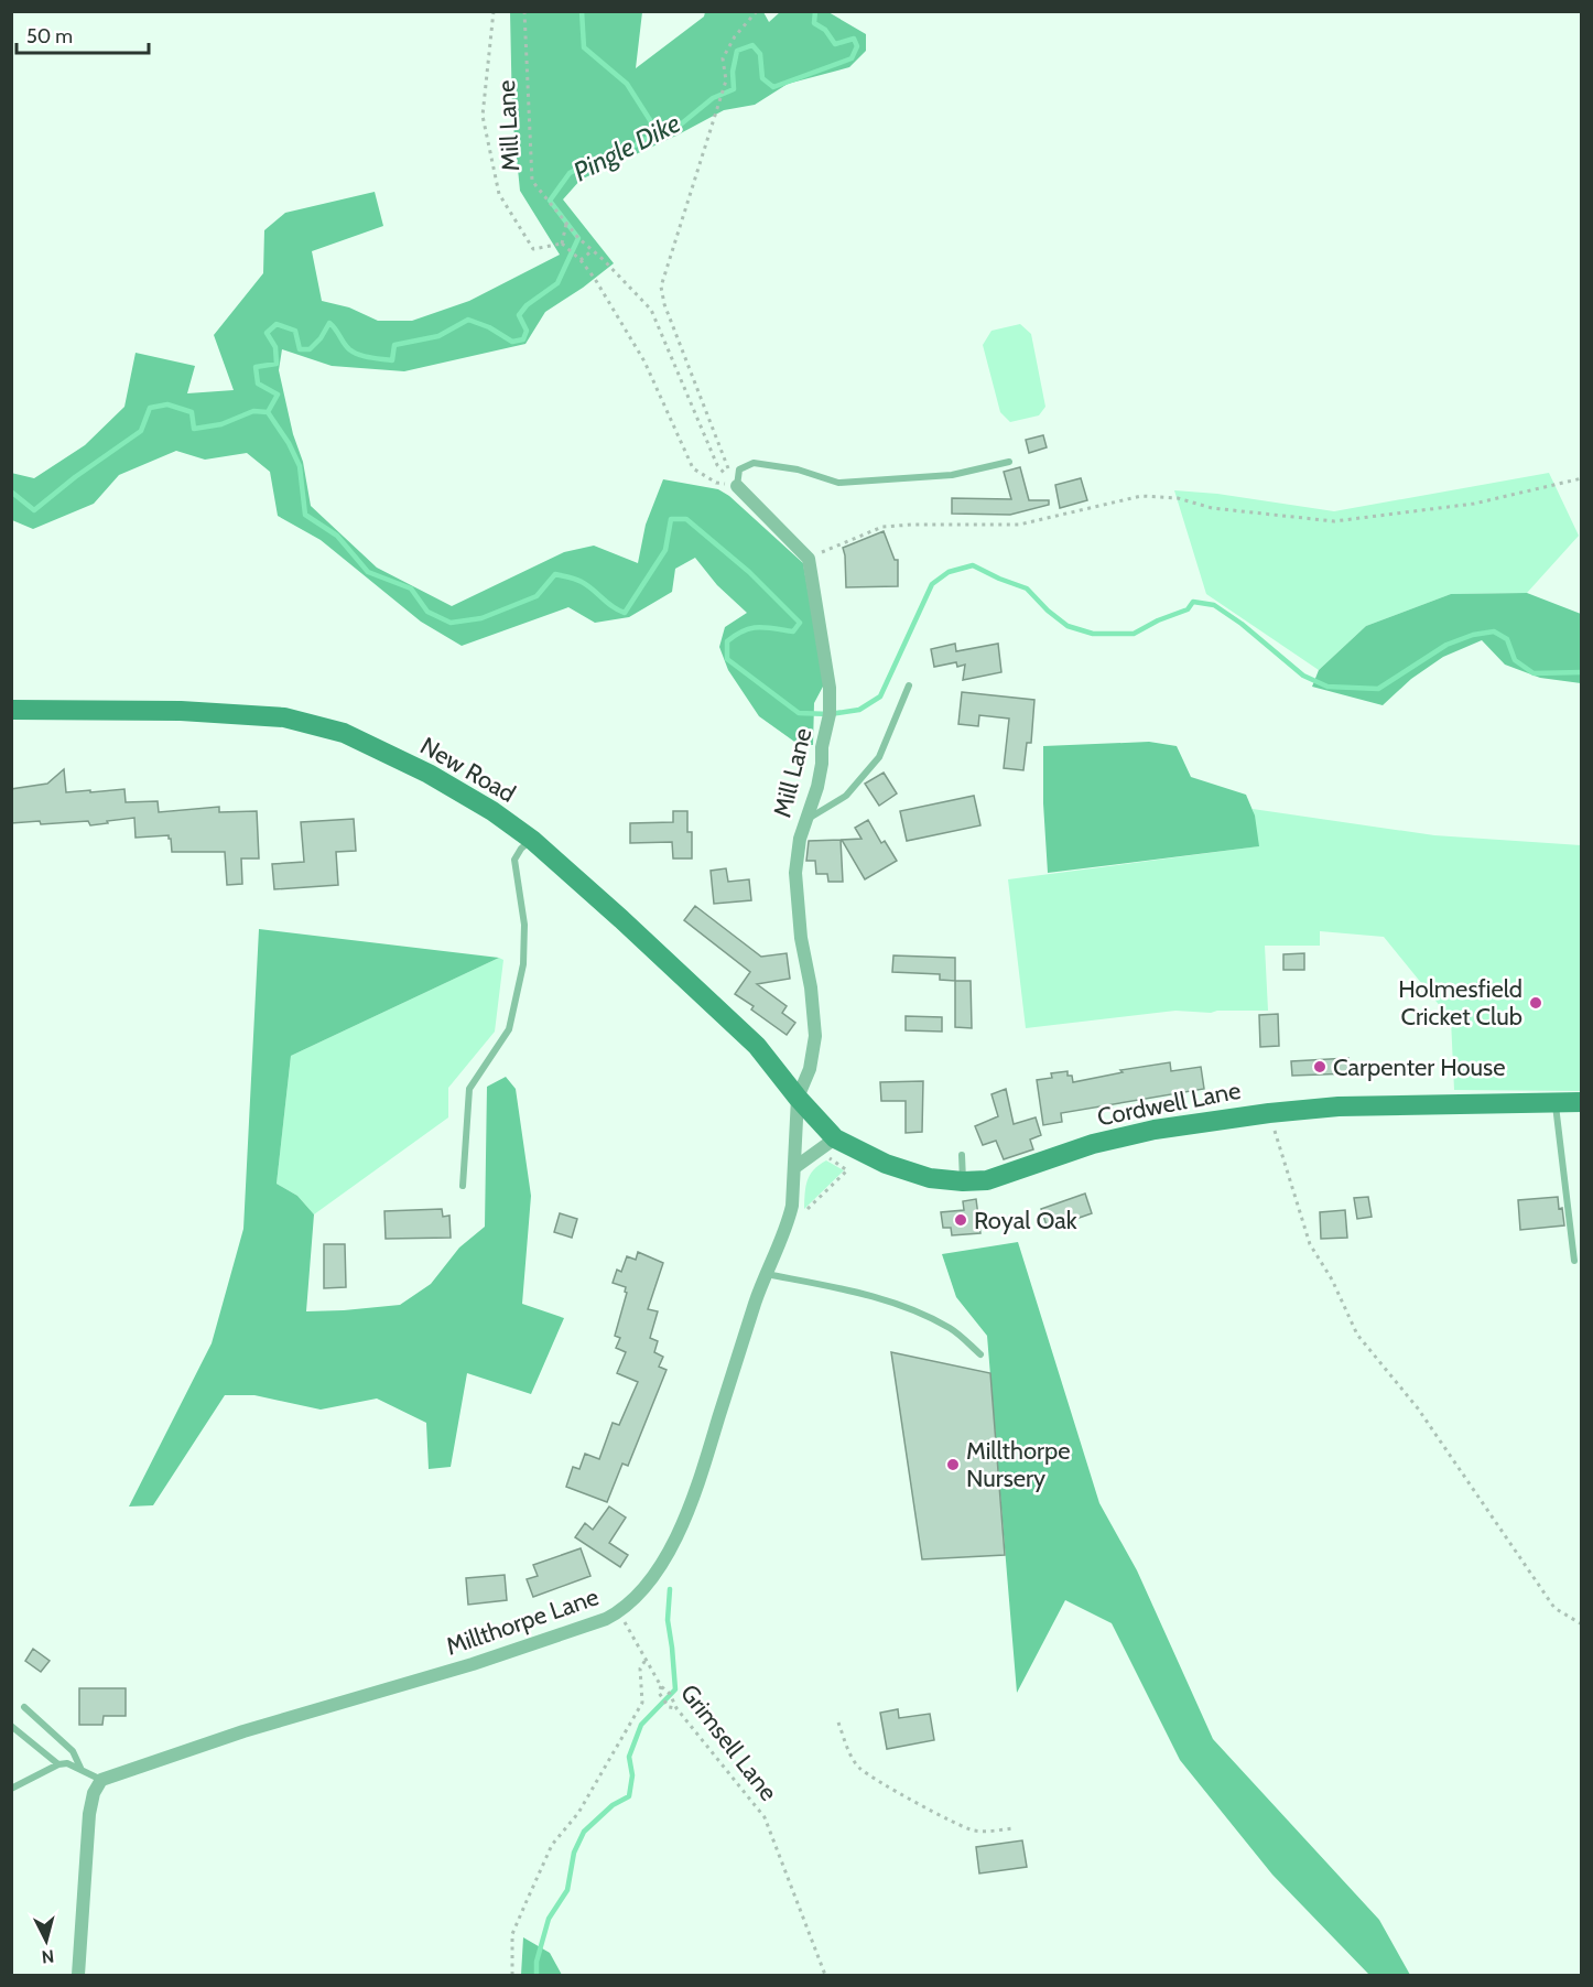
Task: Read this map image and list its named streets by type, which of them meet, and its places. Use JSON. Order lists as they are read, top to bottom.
{
  "streets": {
    "main road": ["New Road", "Cordwell Lane"],
    "street": ["Mill Lane", "Millthorpe Lane"],
    "path": ["Grimsell Lane"]
  },
  "crossings": [
    ["Mill Lane", "New Road"],
    ["Mill Lane", "Cordwell Lane"],
    ["Mill Lane", "Millthorpe Lane"],
    ["New Road", "Cordwell Lane"],
    ["New Road", "Millthorpe Lane"],
    ["Cordwell Lane", "Millthorpe Lane"],
    ["Millthorpe Lane", "Grimsell Lane"]
  ],
  "water": ["Pingle Dike"],
  "places": [
    "Holmesfield Cricket Club",
    "Carpenter House",
    "Royal Oak",
    "Millthorpe Nursery"
  ],
  "scale_bar": "50 m",
  "north": "bottom"
}
